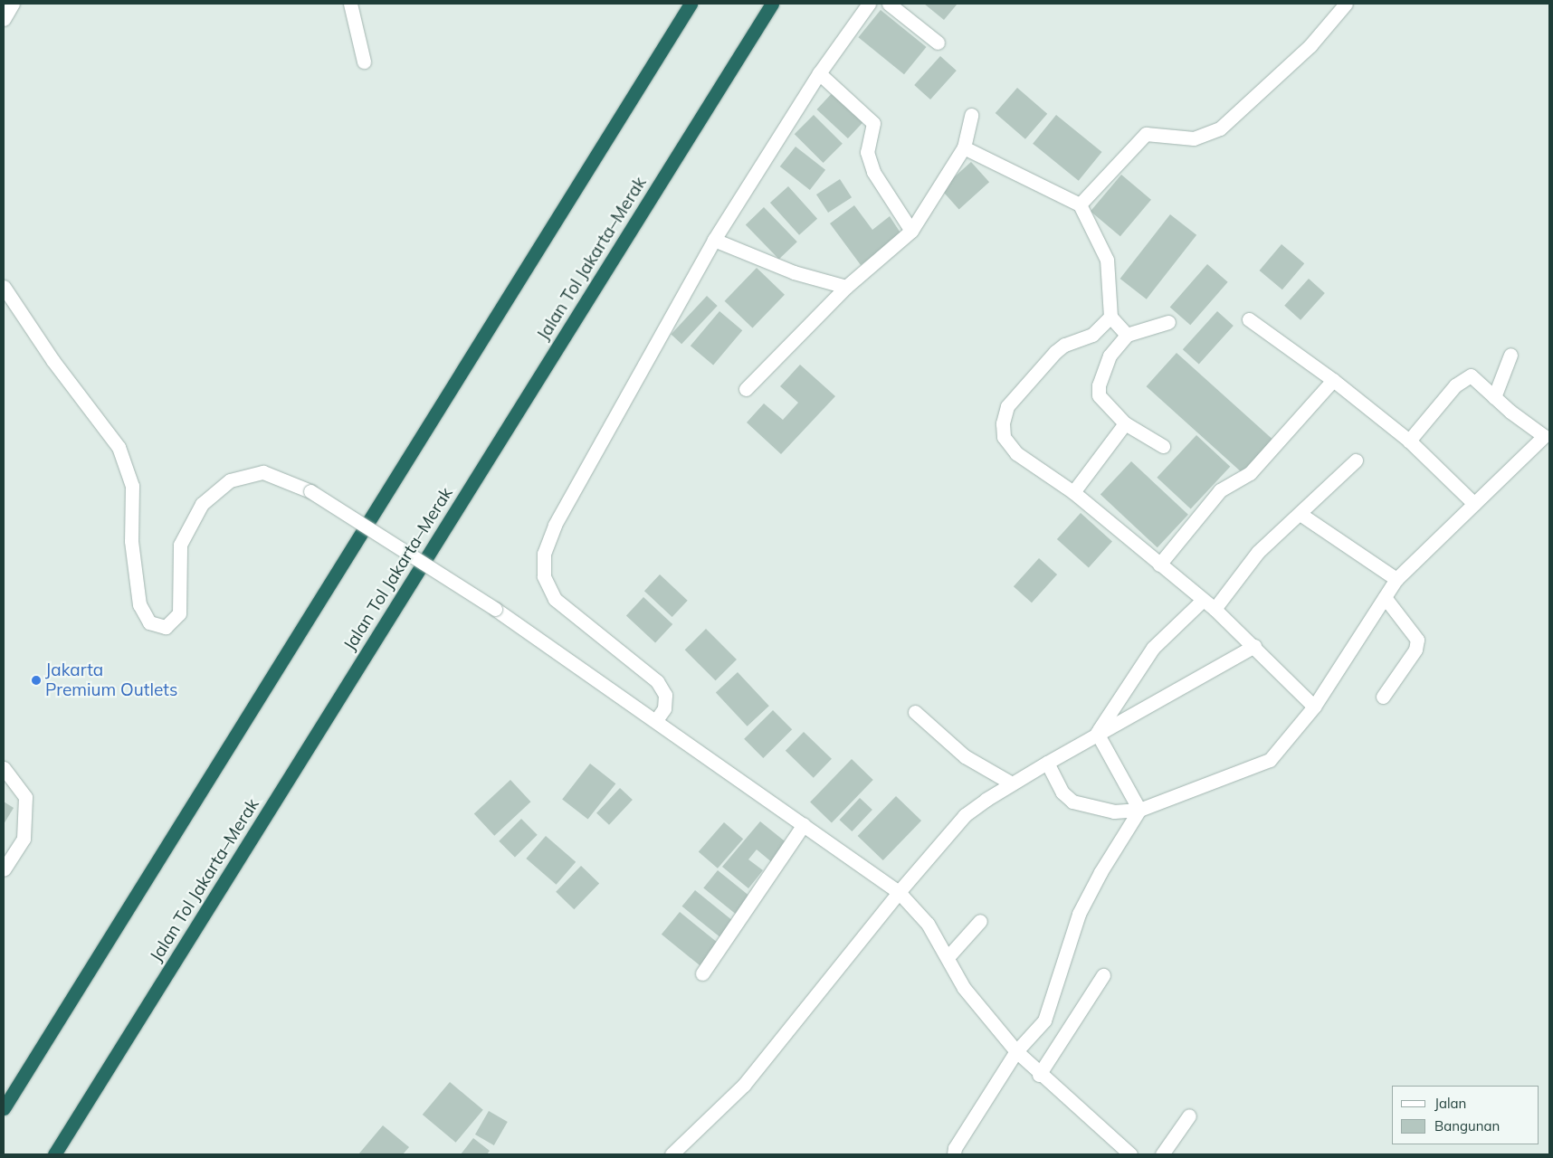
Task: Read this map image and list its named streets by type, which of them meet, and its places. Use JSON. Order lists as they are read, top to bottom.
{
  "streets": {
    "highway": ["Jalan Tol Jakarta–Merak"]
  },
  "places": ["Jakarta Premium Outlets"],
  "legend": ["Jalan", "Bangunan"]
}
